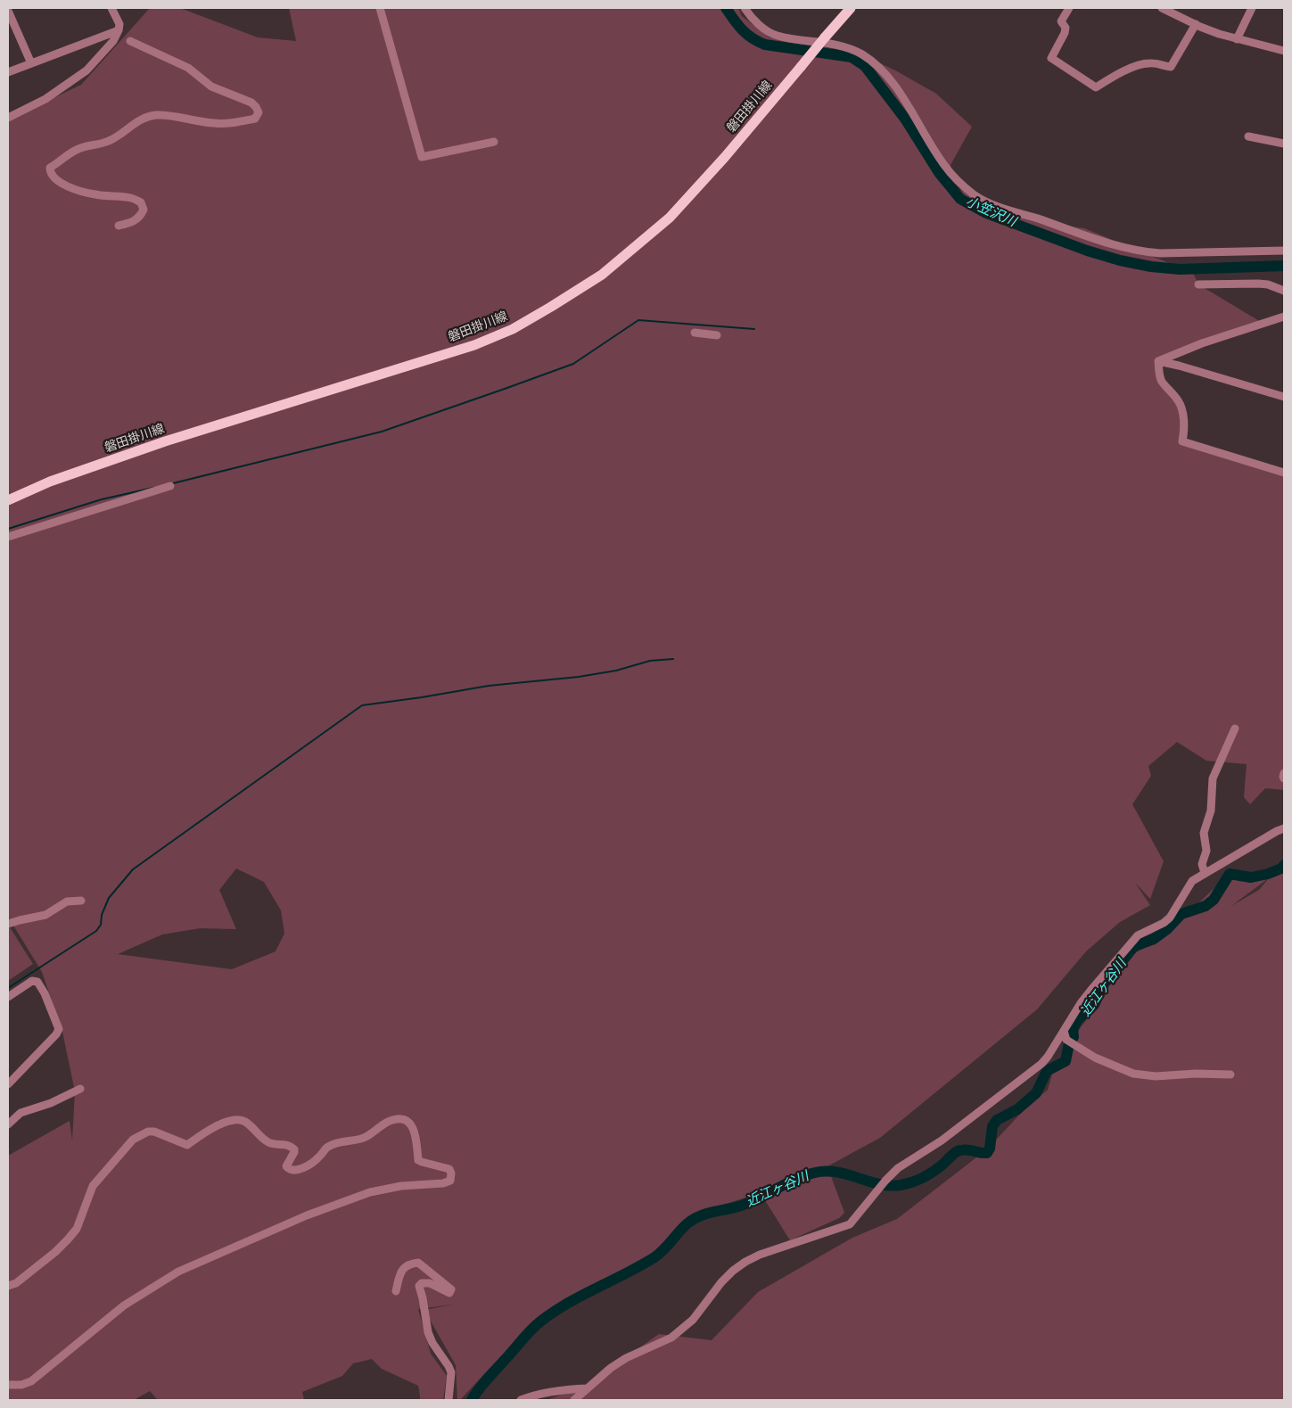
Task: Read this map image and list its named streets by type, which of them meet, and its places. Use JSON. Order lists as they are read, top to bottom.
{
  "streets": {
    "main road": ["磐田掛川線"]
  },
  "water": ["小笠沢川", "近江ヶ谷川"]
}
